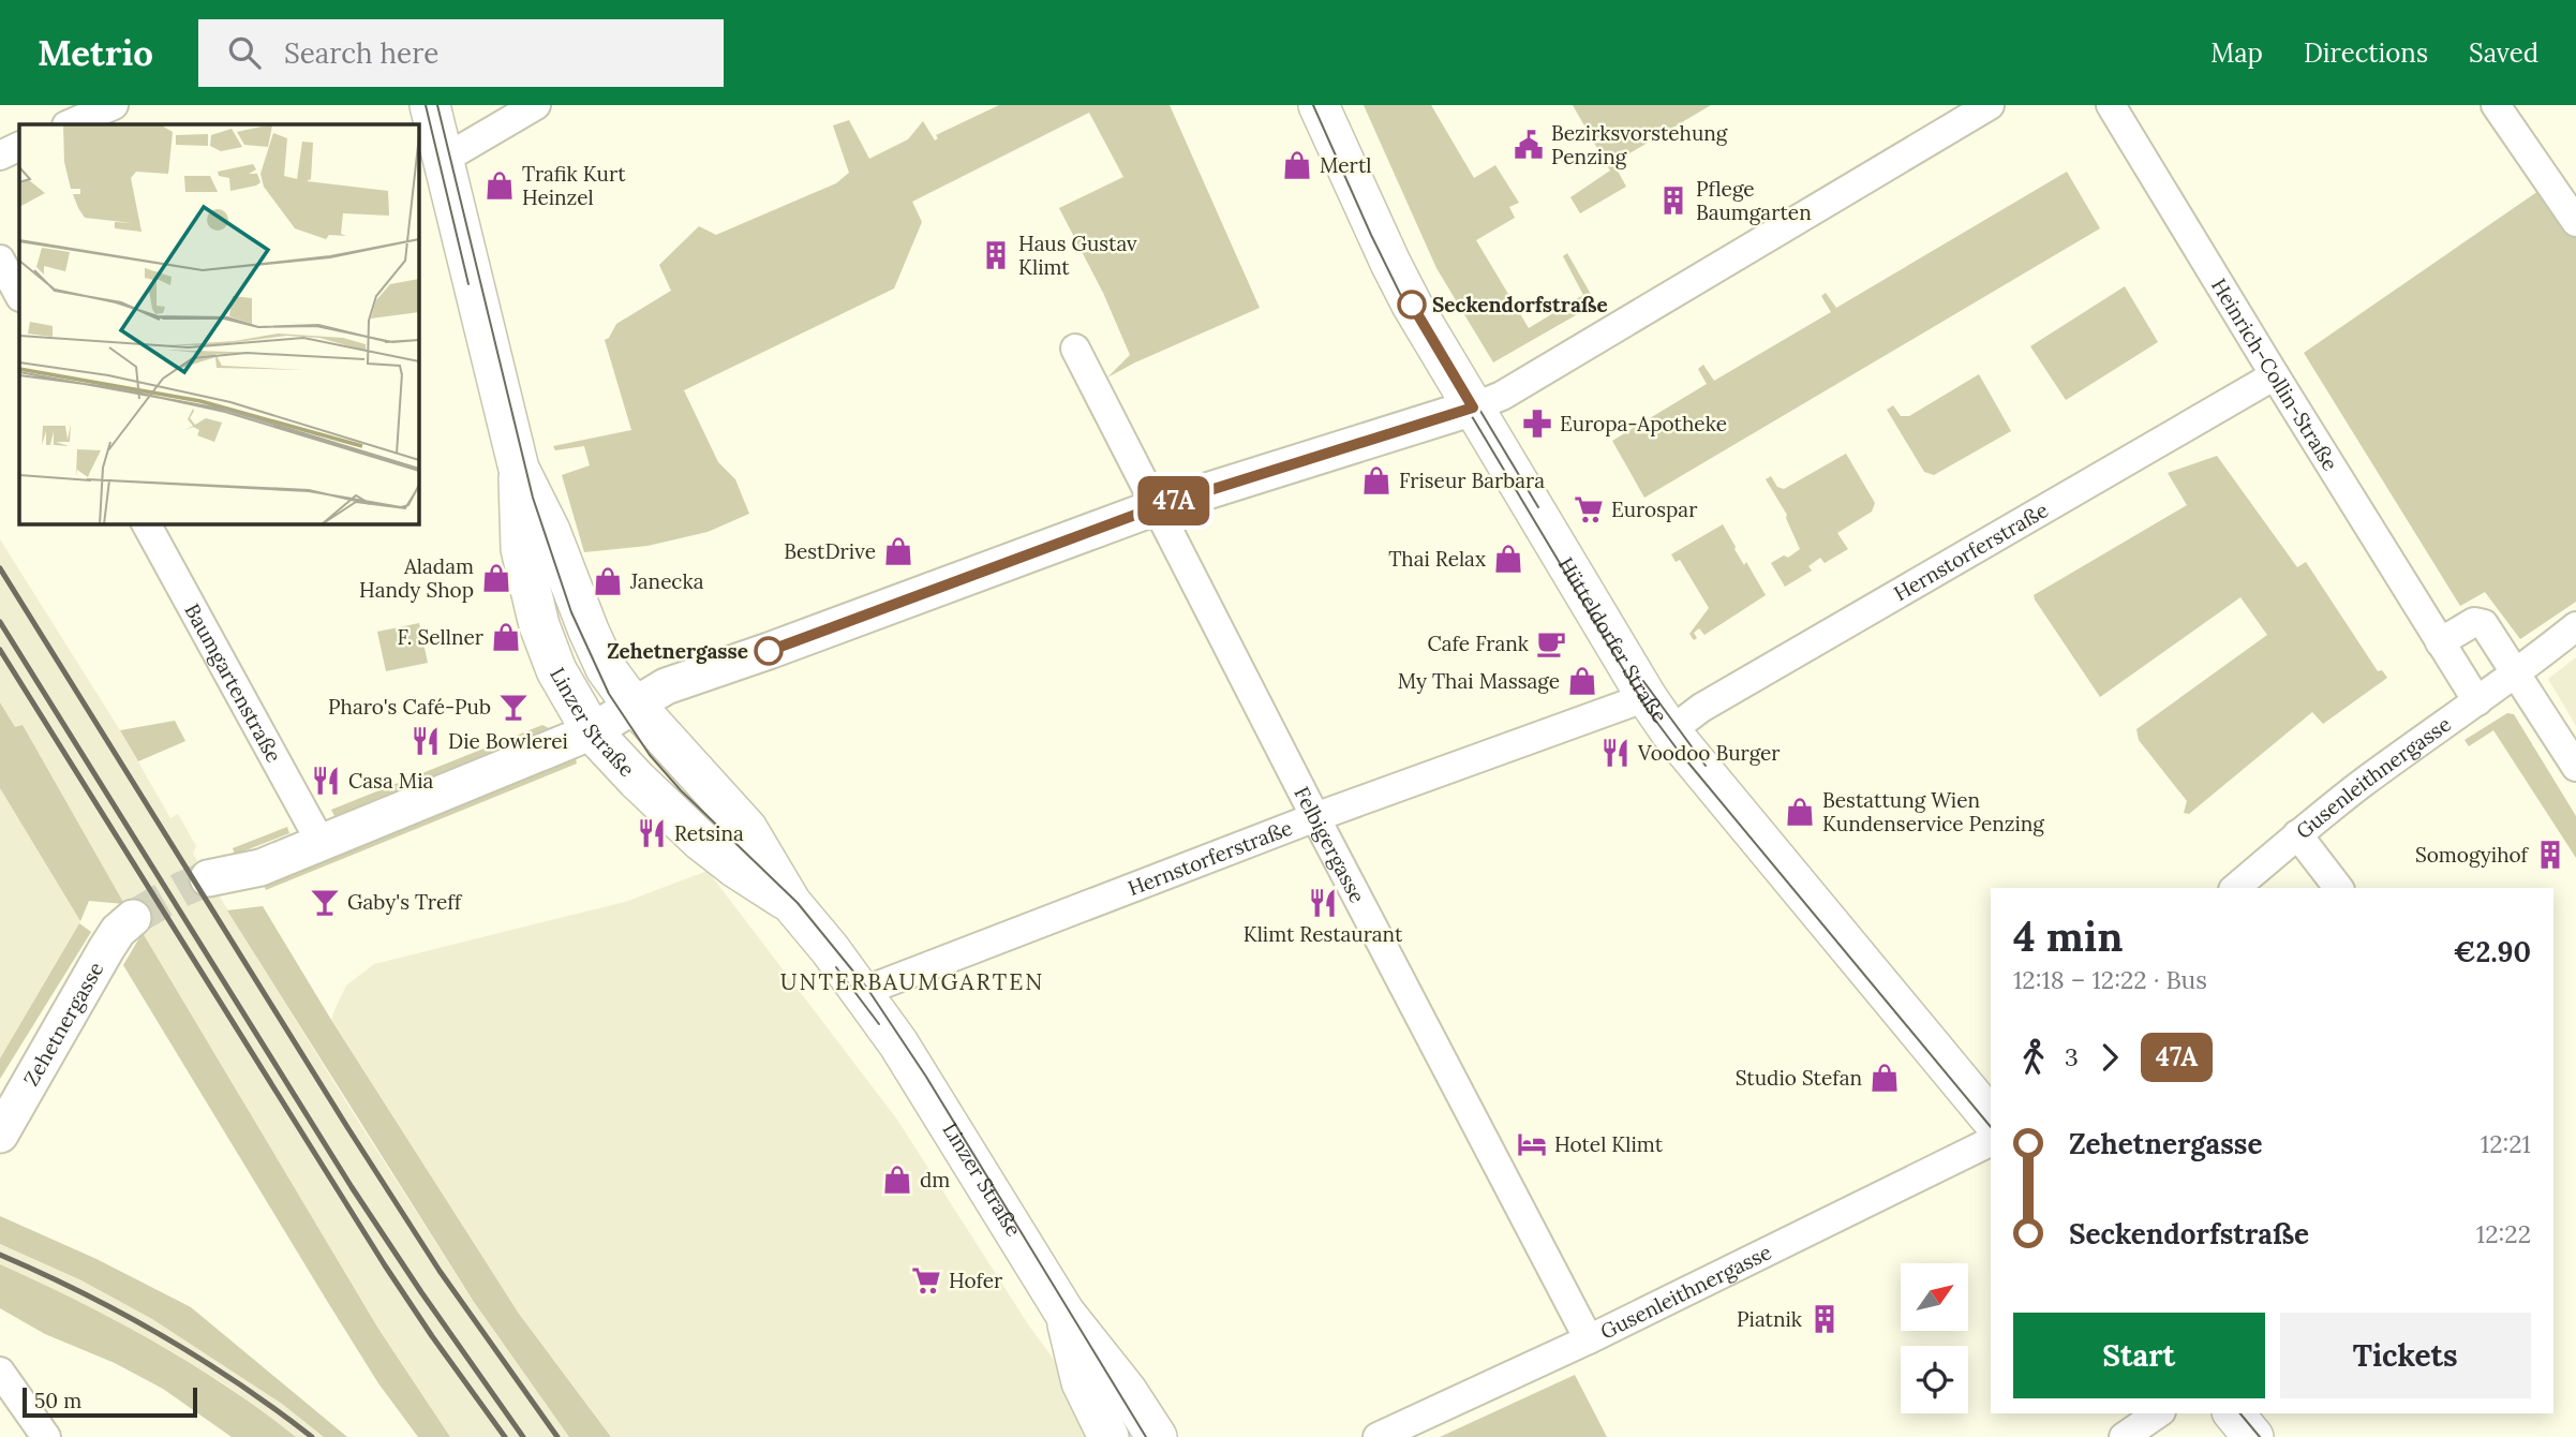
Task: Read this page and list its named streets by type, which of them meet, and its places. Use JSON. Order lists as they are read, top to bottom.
{
  "streets": {
    "main road": ["Hütteldorfer Straße", "Linzer Straße"],
    "street": [
      "Heinrich-Collin-Straße",
      "Hernstorferstraße",
      "Baumgartenstraße",
      "Gusenleithnergasse",
      "Felbigergasse",
      "Zehetnergasse"
    ]
  },
  "crossings": [
    ["Heinrich-Collin-Straße", "Hernstorferstraße"],
    ["Heinrich-Collin-Straße", "Gusenleithnergasse"],
    ["Hernstorferstraße", "Hütteldorfer Straße"],
    ["Hernstorferstraße", "Linzer Straße"],
    ["Hernstorferstraße", "Felbigergasse"],
    ["Gusenleithnergasse", "Felbigergasse"]
  ],
  "districts": ["UNTERBAUMGARTEN"],
  "places": {
    "public building": ["Bezirksvorstehung Penzing"],
    "shop": [
      "Mertl",
      "Trafik Kurt Heinzel",
      "Friseur Barbara",
      "BestDrive",
      "Thai Relax",
      "Aladam Handy Shop",
      "Janecka",
      "F. Sellner",
      "My Thai Massage",
      "Bestattung Wien Kundenservice Penzing",
      "Studio Stefan",
      "dm"
    ],
    "building": [
      "Pflege Baumgarten",
      "Haus Gustav Klimt",
      "Somogyihof",
      "Piatnik"
    ],
    "other": ["Seckendorfstraße", "Zehetnergasse"],
    "pharmacy": ["Europa-Apotheke"],
    "supermarket": ["Eurospar", "Hofer"],
    "cafe": ["Cafe Frank"],
    "bar": ["Pharo's Café-Pub", "Gaby's Treff"],
    "restaurant": [
      "Die Bowlerei",
      "Voodoo Burger",
      "Casa Mia",
      "Retsina",
      "Klimt Restaurant"
    ],
    "hotel": ["Hotel Klimt"]
  },
  "lines": ["bus line 47A"],
  "scale_bar": "50 m",
  "north": "top right",
  "page": {
    "header": "Metrio",
    "search": "Search here",
    "nav": ["Map", "Directions", "Saved"],
    "on_map": "47A",
    "heading": ["4 min", "12:18 – 12:22 · Bus", "€2.90"],
    "legs": ["3", "47A"],
    "list": [
      {
        "name": "Zehetnergasse",
        "value": "12:21"
      },
      {
        "name": "Seckendorfstraße",
        "value": "12:22"
      }
    ],
    "buttons": ["Start", "Tickets"],
    "scale": "50 m"
  }
}
